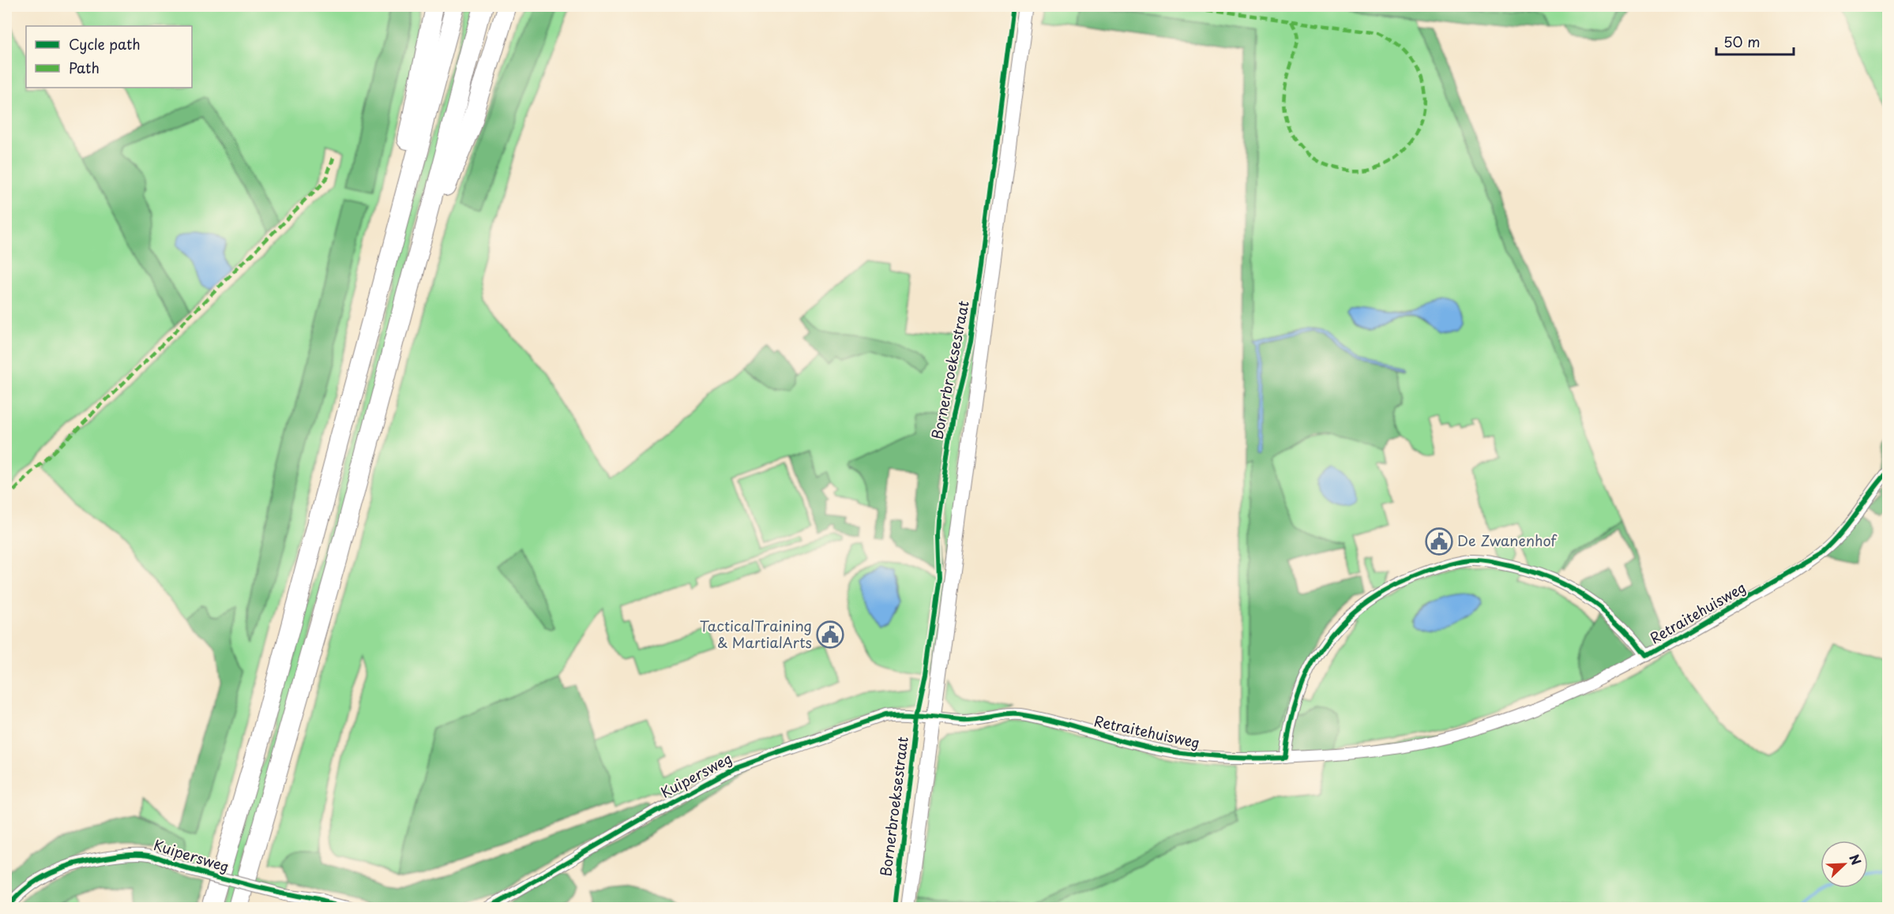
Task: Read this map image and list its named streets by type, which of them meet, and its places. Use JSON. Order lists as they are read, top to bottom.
{
  "streets": {
    "main road": ["Bornerbroeksestraat"],
    "street": ["Retraitehuisweg", "Kuipersweg"]
  },
  "crossings": [
    ["Bornerbroeksestraat", "Retraitehuisweg"],
    ["Bornerbroeksestraat", "Kuipersweg"],
    ["Retraitehuisweg", "Kuipersweg"]
  ],
  "places": {
    "public building": ["De Zwanenhof", "TacticalTraining & MartialArts"]
  },
  "legend": ["Cycle path", "Path"],
  "scale_bar": "50 m",
  "north": "top right"
}
